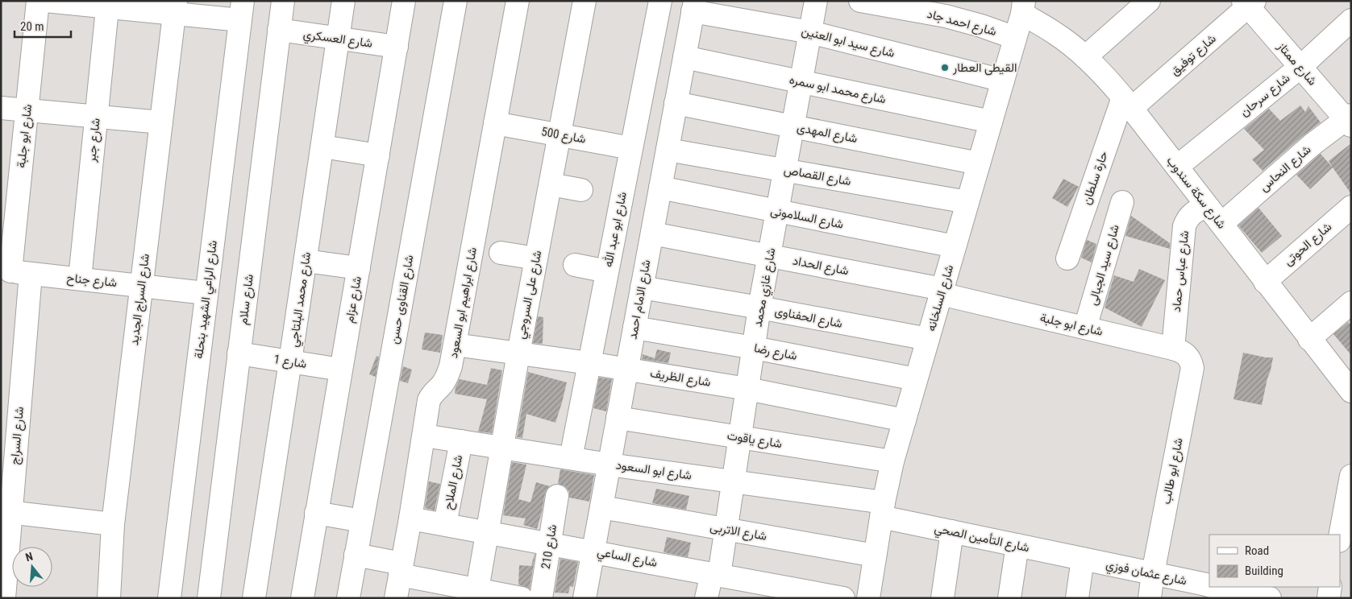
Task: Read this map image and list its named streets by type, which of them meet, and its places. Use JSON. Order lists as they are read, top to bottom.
{
  "streets": {
    "street": [
      "شارع احمد جاد",
      "شارع العسكري",
      "شارع سيد ابو العنين",
      "شارع توفيق",
      "شارع ممتاز",
      "شارع محمد ابو سمره",
      "شارع سرحان",
      "شارع المهدى",
      "شارع 500",
      "شارع ابو جلبة",
      "شارع جبر",
      "شارع النحاس",
      "شارع القصاص",
      "حارة سلطان",
      "شارع سكة سندوب",
      "شارع السلامونى",
      "شارع ابو عبد الله",
      "شارع الحوتى",
      "شارع سيد الجبالى",
      "شارع الحداد",
      "شارع عباس حماد",
      "شارع جناح",
      "شارع غازي محمد",
      "شارع على السروجي",
      "شارع السلخانه",
      "شارع السراج الجديد",
      "شارع الراعي الشهيد بنحلة",
      "شارع سلام",
      "شارع محمد البلتاجي",
      "شارع عزام",
      "شارع القناوى حسن",
      "شارع الامام احمد",
      "شارع ابراهيم ابو السعود",
      "شارع الحفناوى",
      "شارع رضا",
      "شارع 1",
      "شارع الظريف",
      "شارع السراج",
      "شارع ياقوت",
      "شارع ابو السعود",
      "شارع ابو طالب",
      "شارع الملاح",
      "شارع الاتربى",
      "شارع التأمين الصحي",
      "شارع 210",
      "شارع الساعي",
      "شارع عثمان فوزي"
    ]
  },
  "crossings": [
    ["شارع احمد جاد", "شارع السلخانه"],
    ["شارع العسكري", "شارع سلام"],
    ["شارع العسكري", "شارع محمد البلتاجي"],
    ["شارع العسكري", "شارع عزام"],
    ["شارع سيد ابو العنين", "شارع غازي محمد"],
    ["شارع سيد ابو العنين", "شارع السلخانه"],
    ["شارع سيد ابو العنين", "شارع الامام احمد"],
    ["شارع توفيق", "شارع ممتاز"],
    ["شارع توفيق", "حارة سلطان"],
    ["شارع توفيق", "شارع سكة سندوب"],
    ["شارع ممتاز", "شارع سرحان"],
    ["شارع ممتاز", "شارع النحاس"],
    ["شارع محمد ابو سمره", "شارع غازي محمد"],
    ["شارع محمد ابو سمره", "شارع السلخانه"],
    ["شارع محمد ابو سمره", "شارع الامام احمد"],
    ["شارع سرحان", "شارع سكة سندوب"],
    ["شارع المهدى", "شارع غازي محمد"],
    ["شارع المهدى", "شارع السلخانه"],
    ["شارع المهدى", "شارع الامام احمد"],
    ["شارع 500", "شارع ابو عبد الله"],
    ["شارع 500", "شارع على السروجي"],
    ["شارع 500", "شارع ابراهيم ابو السعود"],
    ["شارع ابو جلبة", "شارع سيد الجبالى"],
    ["شارع ابو جلبة", "شارع الحداد"],
    ["شارع ابو جلبة", "شارع عباس حماد"],
    ["شارع ابو جلبة", "شارع جناح"],
    ["شارع ابو جلبة", "شارع السلخانه"],
    ["شارع ابو جلبة", "شارع السراج"],
    ["شارع ابو جلبة", "شارع ابو طالب"],
    ["شارع جبر", "شارع جناح"],
    ["شارع النحاس", "شارع سكة سندوب"],
    ["شارع القصاص", "شارع غازي محمد"],
    ["شارع القصاص", "شارع السلخانه"],
    ["شارع القصاص", "شارع الامام احمد"],
    ["حارة سلطان", "شارع سكة سندوب"],
    ["شارع سكة سندوب", "شارع الحوتى"],
    ["شارع سكة سندوب", "شارع عباس حماد"],
    ["شارع سكة سندوب", "شارع السلخانه"],
    ["شارع السلامونى", "شارع غازي محمد"],
    ["شارع السلامونى", "شارع السلخانه"],
    ["شارع السلامونى", "شارع الامام احمد"],
    ["شارع ابو عبد الله", "شارع الظريف"],
    ["شارع ابو عبد الله", "شارع ابو السعود"],
    ["شارع الحداد", "شارع غازي محمد"],
    ["شارع الحداد", "شارع السلخانه"],
    ["شارع الحداد", "شارع الامام احمد"],
    ["شارع جناح", "شارع السراج الجديد"],
    ["شارع جناح", "شارع الراعي الشهيد بنحلة"],
    ["شارع جناح", "شارع السراج"],
    ["شارع غازي محمد", "شارع الحفناوى"],
    ["شارع غازي محمد", "شارع رضا"],
    ["شارع غازي محمد", "شارع الظريف"],
    ["شارع غازي محمد", "شارع ياقوت"],
    ["شارع غازي محمد", "شارع ابو السعود"],
    ["شارع غازي محمد", "شارع الاتربى"],
    ["شارع غازي محمد", "شارع الساعي"],
    ["شارع على السروجي", "شارع الظريف"],
    ["شارع على السروجي", "شارع ابو السعود"],
    ["شارع على السروجي", "شارع الساعي"],
    ["شارع السلخانه", "شارع الحفناوى"],
    ["شارع السلخانه", "شارع رضا"],
    ["شارع السلخانه", "شارع الظريف"],
    ["شارع السلخانه", "شارع ياقوت"],
    ["شارع السلخانه", "شارع ابو السعود"],
    ["شارع السلخانه", "شارع الاتربى"],
    ["شارع السلخانه", "شارع التأمين الصحي"],
    ["شارع سلام", "شارع 1"],
    ["شارع محمد البلتاجي", "شارع 1"],
    ["شارع عزام", "شارع 1"],
    ["شارع الامام احمد", "شارع الحفناوى"],
    ["شارع الامام احمد", "شارع رضا"],
    ["شارع الامام احمد", "شارع الظريف"],
    ["شارع الامام احمد", "شارع ياقوت"],
    ["شارع الامام احمد", "شارع ابو السعود"],
    ["شارع الامام احمد", "شارع الاتربى"],
    ["شارع الامام احمد", "شارع الساعي"],
    ["شارع ابراهيم ابو السعود", "شارع الظريف"],
    ["شارع ابراهيم ابو السعود", "شارع ابو السعود"],
    ["شارع ابراهيم ابو السعود", "شارع الساعي"],
    ["شارع ابو السعود", "شارع الملاح"],
    ["شارع ابو السعود", "شارع التأمين الصحي"],
    ["شارع ابو طالب", "شارع عثمان فوزي"],
    ["شارع الملاح", "شارع الساعي"],
    ["شارع التأمين الصحي", "شارع عثمان فوزي"],
    ["شارع 210", "شارع الساعي"]
  ],
  "places": ["القيطى العطار"],
  "legend": ["Road", "Building"],
  "scale_bar": "20 m",
  "north": "top"
}
